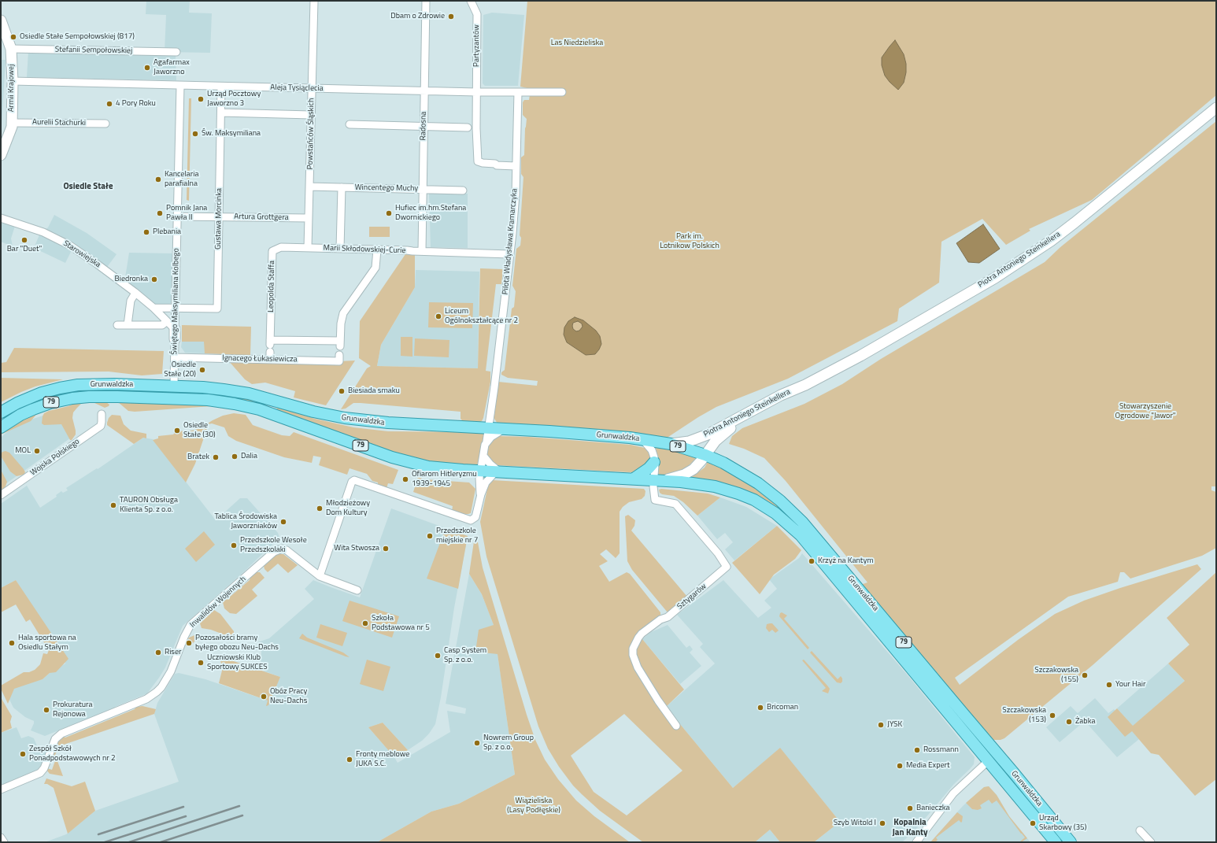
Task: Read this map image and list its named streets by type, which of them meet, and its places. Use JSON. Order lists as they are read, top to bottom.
{
  "streets": {
    "main road": ["Grunwaldzka", "79"],
    "street": [
      "Partyzantów",
      "Stefanii Sempołowskiej",
      "Armii Krajowej",
      "Aleja Tysiąclecia",
      "Aurelii Stachurki",
      "Radosna",
      "Powstańców Śląskich",
      "Wincentego Muchy",
      "Artura Grottgera",
      "Gustawa Morcinka",
      "Pilota Władysława Kramarczyka",
      "Marii Skłodowskiej-Curie",
      "Starowiejska",
      "Piotra Antoniego Steinkellera",
      "Leopolda Staffa",
      "Świętego Maksymiliana Kolbego",
      "Ignacego Łukasiewicza",
      "Wojska Polskiego",
      "Sztygarów",
      "Inwalidów Wojennych"
    ]
  },
  "crossings": [
    ["Partyzantów", "Aleja Tysiąclecia"],
    ["Partyzantów", "Pilota Władysława Kramarczyka"],
    ["Stefanii Sempołowskiej", "Armii Krajowej"],
    ["Armii Krajowej", "Aleja Tysiąclecia"],
    ["Armii Krajowej", "Aurelii Stachurki"],
    ["Aleja Tysiąclecia", "Radosna"],
    ["Aleja Tysiąclecia", "Powstańców Śląskich"],
    ["Aleja Tysiąclecia", "Gustawa Morcinka"],
    ["Aleja Tysiąclecia", "Pilota Władysława Kramarczyka"],
    ["Aleja Tysiąclecia", "Świętego Maksymiliana Kolbego"],
    ["Radosna", "Wincentego Muchy"],
    ["Radosna", "Marii Skłodowskiej-Curie"],
    ["Powstańców Śląskich", "Wincentego Muchy"],
    ["Powstańców Śląskich", "Artura Grottgera"],
    ["Powstańców Śląskich", "Marii Skłodowskiej-Curie"],
    ["Powstańców Śląskich", "Leopolda Staffa"],
    ["Artura Grottgera", "Gustawa Morcinka"],
    ["Artura Grottgera", "Świętego Maksymiliana Kolbego"],
    ["Gustawa Morcinka", "Świętego Maksymiliana Kolbego"],
    ["Pilota Władysława Kramarczyka", "Marii Skłodowskiej-Curie"],
    ["Pilota Władysława Kramarczyka", "Grunwaldzka"],
    ["Marii Skłodowskiej-Curie", "Leopolda Staffa"],
    ["Starowiejska", "Świętego Maksymiliana Kolbego"],
    ["Piotra Antoniego Steinkellera", "Grunwaldzka"],
    ["Piotra Antoniego Steinkellera", "Sztygarów"],
    ["Świętego Maksymiliana Kolbego", "Ignacego Łukasiewicza"],
    ["Świętego Maksymiliana Kolbego", "Grunwaldzka"],
    ["Grunwaldzka", "Sztygarów"]
  ],
  "districts": ["Osiedle Stałe", "Kopalnia Jan Kanty"],
  "parks": [
    "Las Niedzieliska",
    "Park im. Lotnikow Polskich",
    "Stowarzyszenie Ogrodowe \"Jawor\"",
    "Wiązieliska (Lasy Podłęskie)"
  ],
  "places": [
    "Dbam o Zdrowie",
    "Osiedle Stałe Sempołowskiej (817)",
    "Agafarmax Jaworzno",
    "Urząd Pocztowy Jaworzno 3",
    "4 Pory Roku",
    "Św. Maksymiliana",
    "Kancelaria parafialna",
    "Pomnik Jana Pawła II",
    "Hufiec im.hm.Stefana Dwornickiego",
    "Plebania",
    "Bar \"Duet\"",
    "Biedronka",
    "Liceum Ogólnokształcące nr 2",
    "Osiedle Stałe (20)",
    "Biesiada smaku",
    "Osiedle Stałe (30)",
    "MOL",
    "Dalia",
    "Bratek",
    "Ofiarom Hitleryzmu 1939-1945",
    "TAURON Obsługa Klienta Sp. z o.o.",
    "Młodzieżowy Dom Kultury",
    "Tablica Środowiska Jaworzniaków",
    "Przedszkole miejskie nr 7",
    "Przedszkole Wesołe Przedszkolaki",
    "Wita Stwosza",
    "Krzyż na Kantym",
    "Szkoła Podstawowa nr 5",
    "Hala sportowa na Osiedlu Stałym",
    "Pozosałości bramy byłego obozu Neu-Dachs",
    "Riser",
    "Casp System Sp. z o.o.",
    "Uczniowski Klub Sportowy SUKCES",
    "Szczakowska (155)",
    "Your Hair",
    "Obóz Pracy Neu-Dachs",
    "Bricoman",
    "Prokuratura Rejonowa",
    "Szczakowska (153)",
    "Żabka",
    "JYSK",
    "Nowrem Group Sp. z o.o.",
    "Rossmann",
    "Zespół Szkół Ponadpodstawowych nr 2",
    "Fronty meblowe JUKA S.C.",
    "Media Expert",
    "Banieczka",
    "Szyb Witold I",
    "Urząd Skarbowy (35)"
  ]
}
